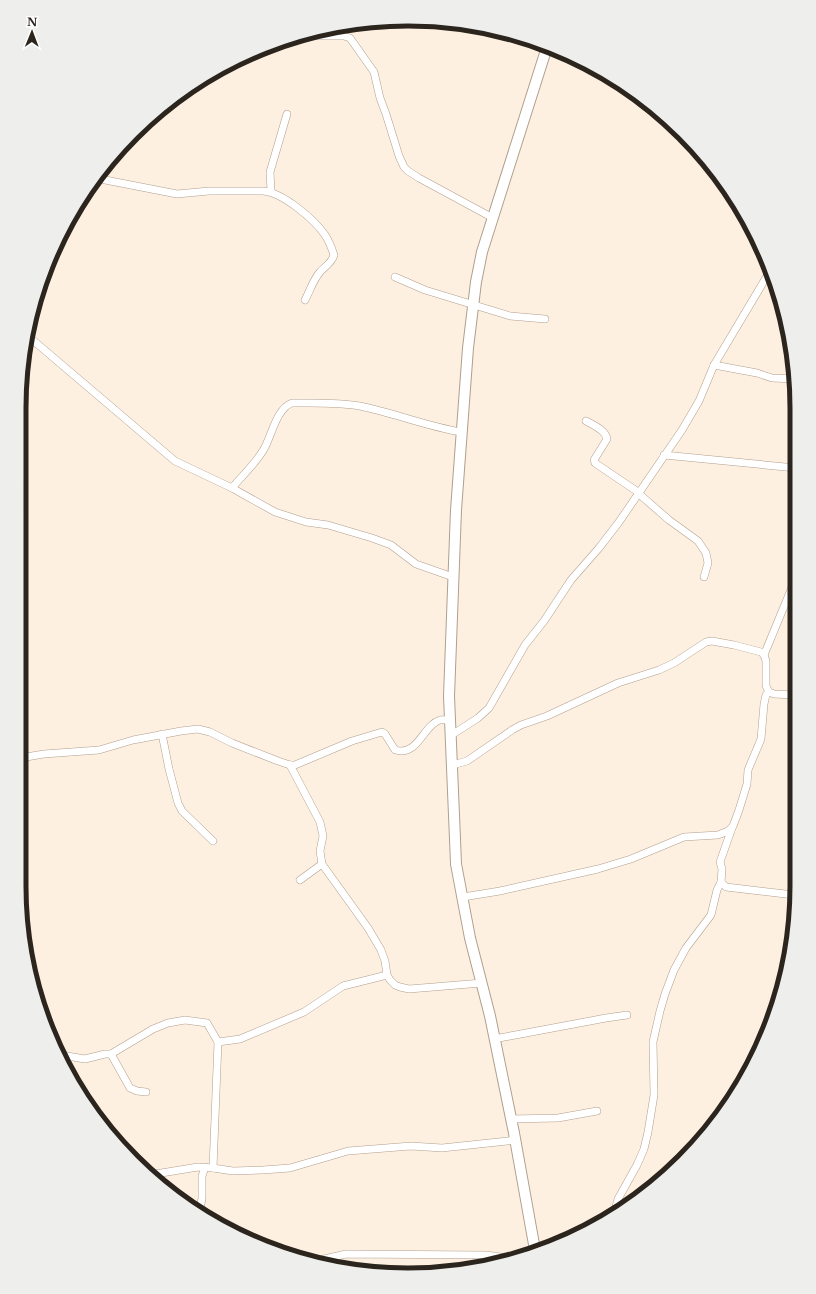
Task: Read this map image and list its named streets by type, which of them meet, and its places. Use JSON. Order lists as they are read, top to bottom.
{
  "north": "top"
}
